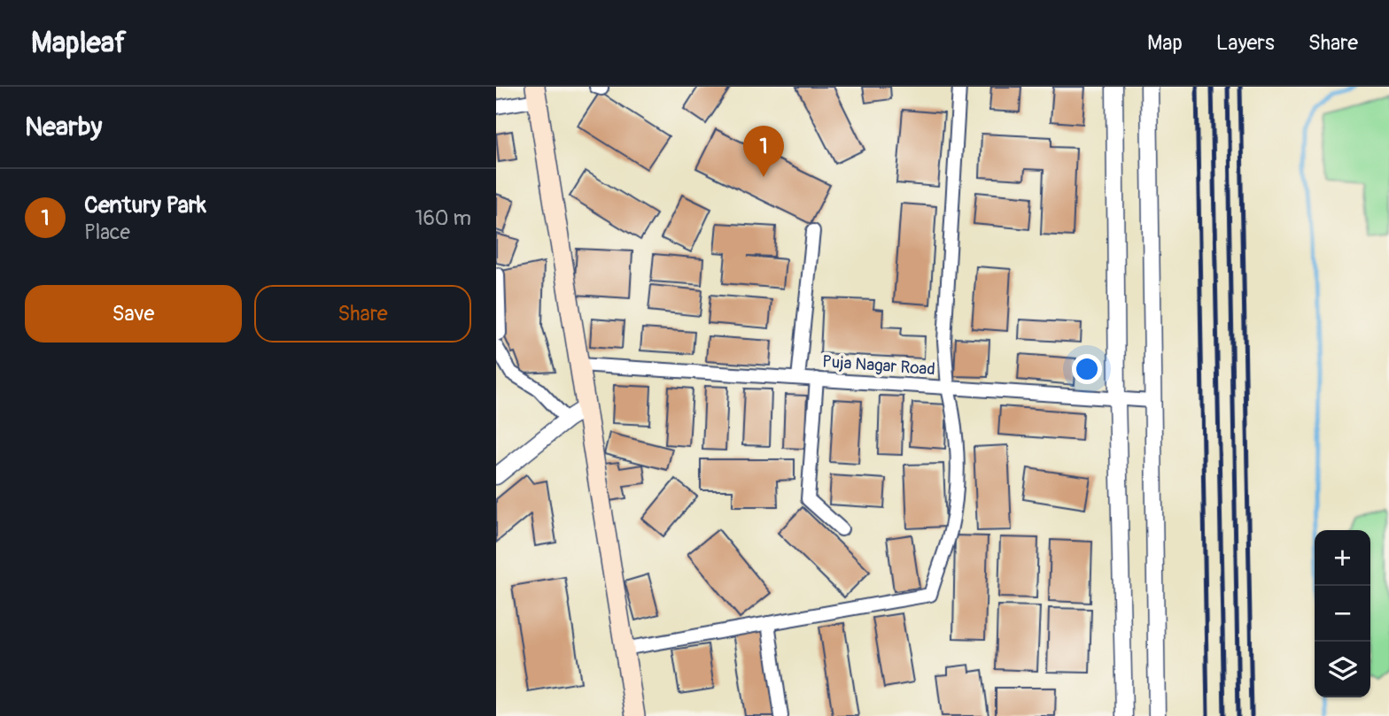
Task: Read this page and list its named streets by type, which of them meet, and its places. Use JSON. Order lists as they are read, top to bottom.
{
  "streets": {
    "street": ["Puja Nagar Road"]
  },
  "page": {
    "header": "Mapleaf",
    "nav": ["Map", "Layers", "Share"],
    "heading": "Nearby",
    "pins": "1",
    "list": [
      {
        "mark": "1",
        "name": "Century Park",
        "note": "Place",
        "value": "160 m"
      }
    ],
    "buttons": ["Save", "Share"],
    "map_buttons": ["+", "−"]
  }
}
